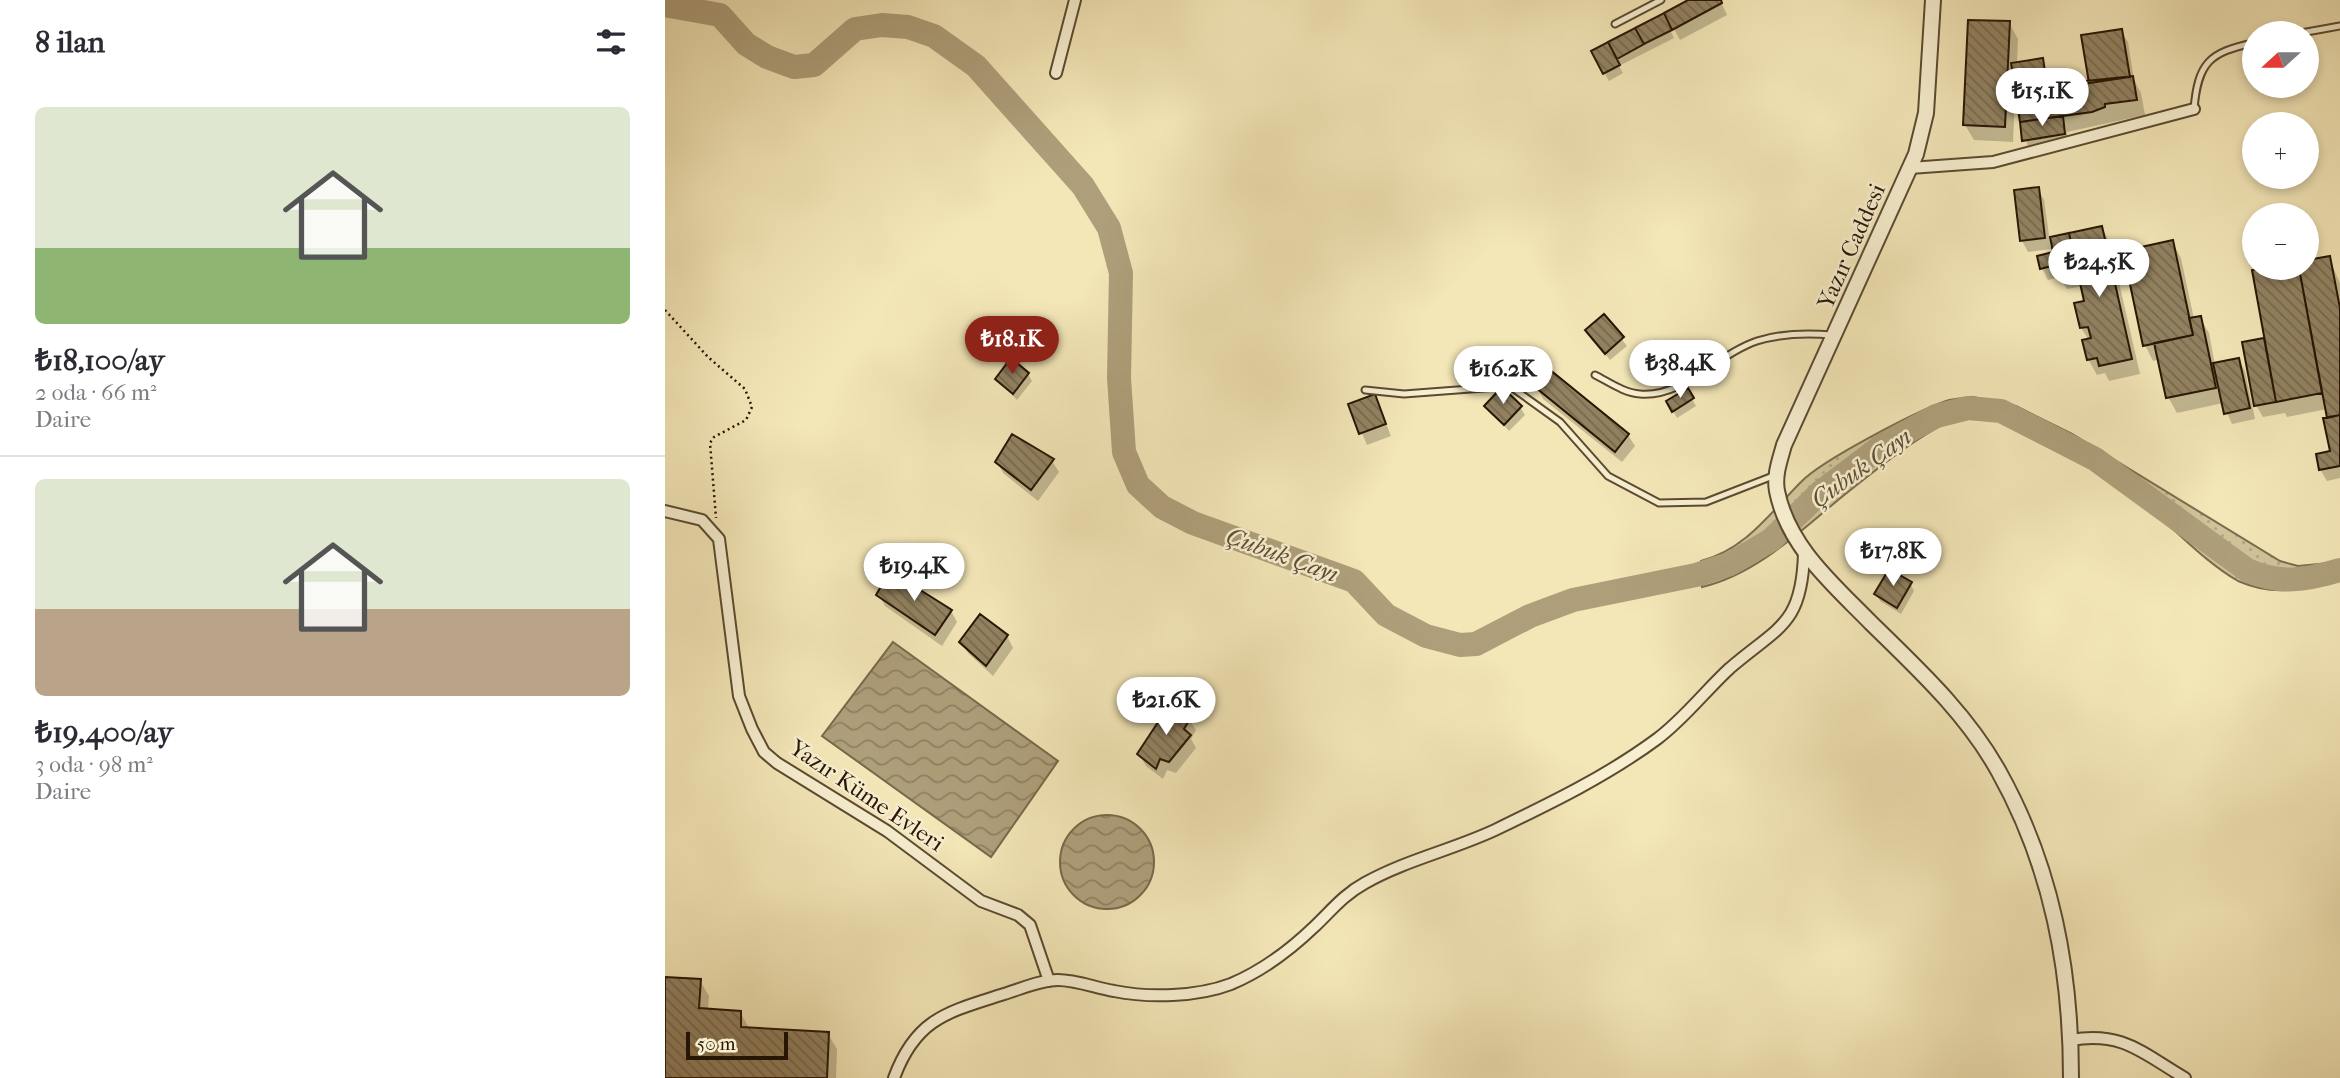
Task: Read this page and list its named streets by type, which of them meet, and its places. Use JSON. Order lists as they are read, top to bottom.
{
  "streets": {
    "street": ["Yazır Caddesi", "Yazır Küme Evleri"]
  },
  "water": ["Çubuk Çayı"],
  "scale_bar": "50 m",
  "north": "left",
  "page": {
    "heading": "8 ilan",
    "map_buttons": ["+", "−"],
    "price": [
      "₺15.1K",
      "₺24.5K",
      "₺18.1K",
      "₺38.4K",
      "₺16.2K",
      "₺17.8K",
      "₺19.4K",
      "₺21.6K"
    ],
    "list": [
      {
        "name": "₺18,100/ay",
        "note": "2 oda · 66 m² · Daire"
      },
      {
        "name": "₺19,400/ay",
        "note": "3 oda · 98 m² · Daire"
      }
    ],
    "scale": "50 m"
  }
}
